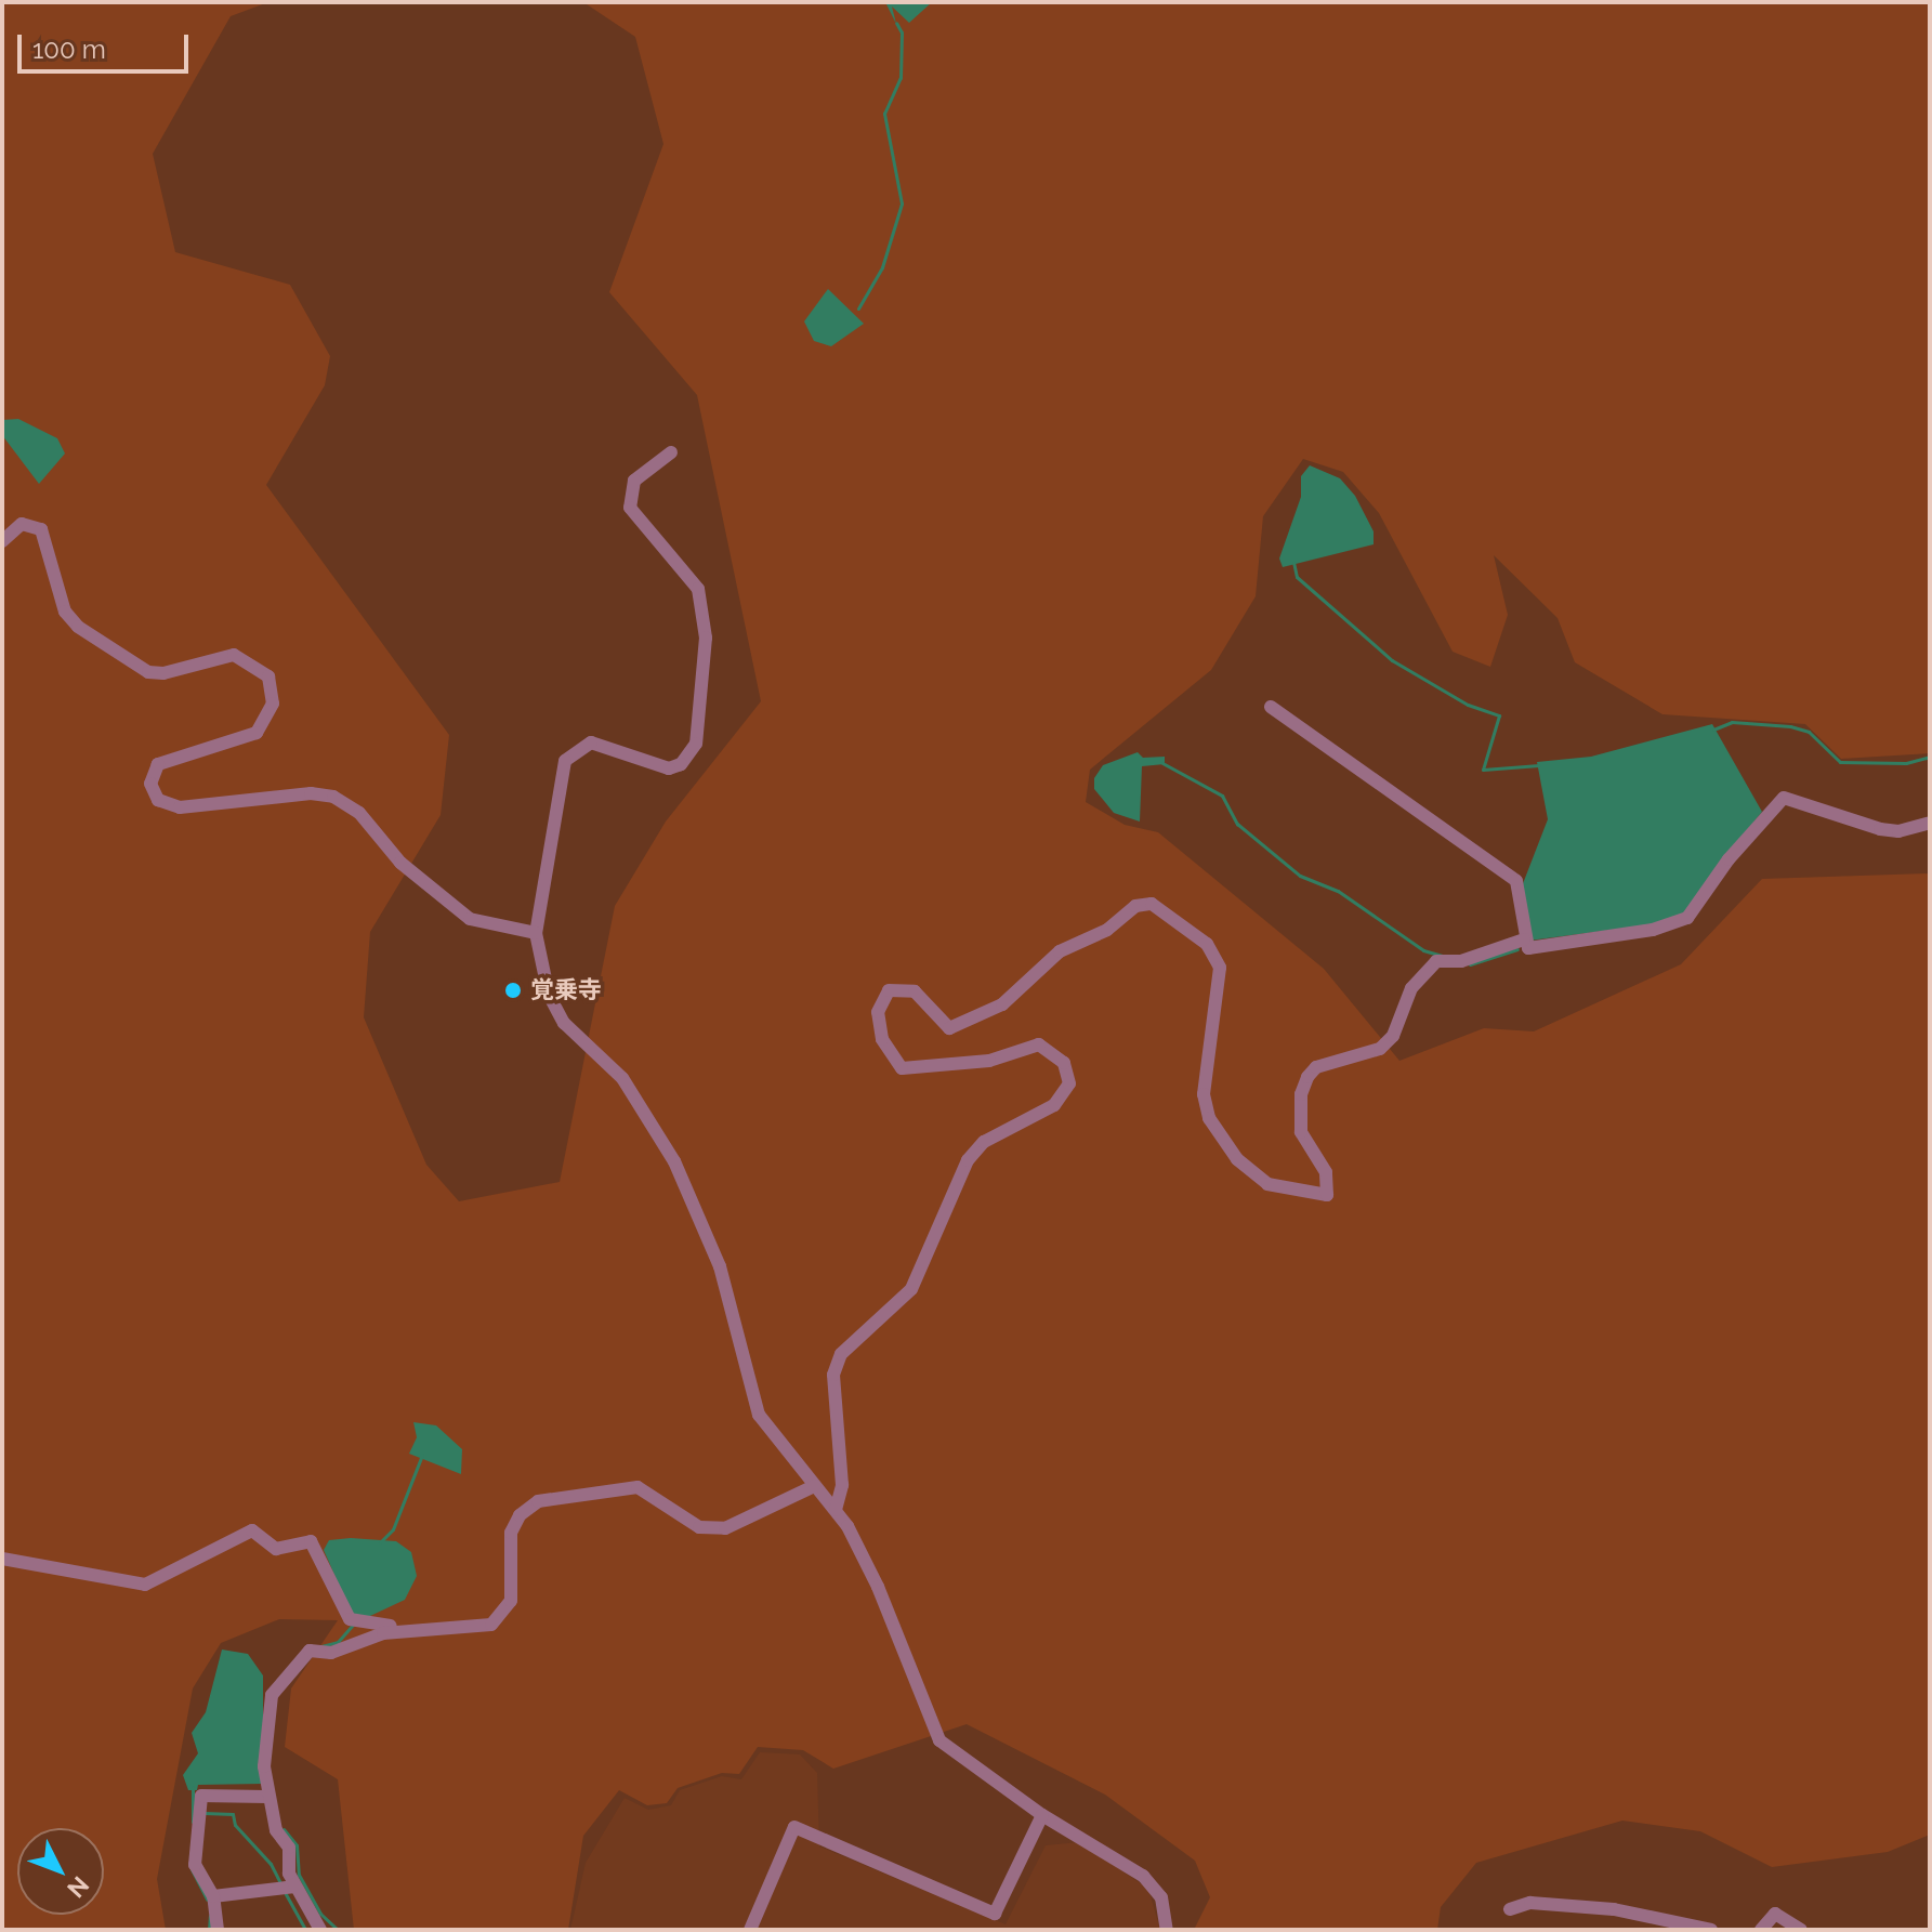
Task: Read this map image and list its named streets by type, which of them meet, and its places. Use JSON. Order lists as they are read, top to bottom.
{
  "places": ["覚乗寺"],
  "scale_bar": "100 m",
  "north": "bottom right"
}
